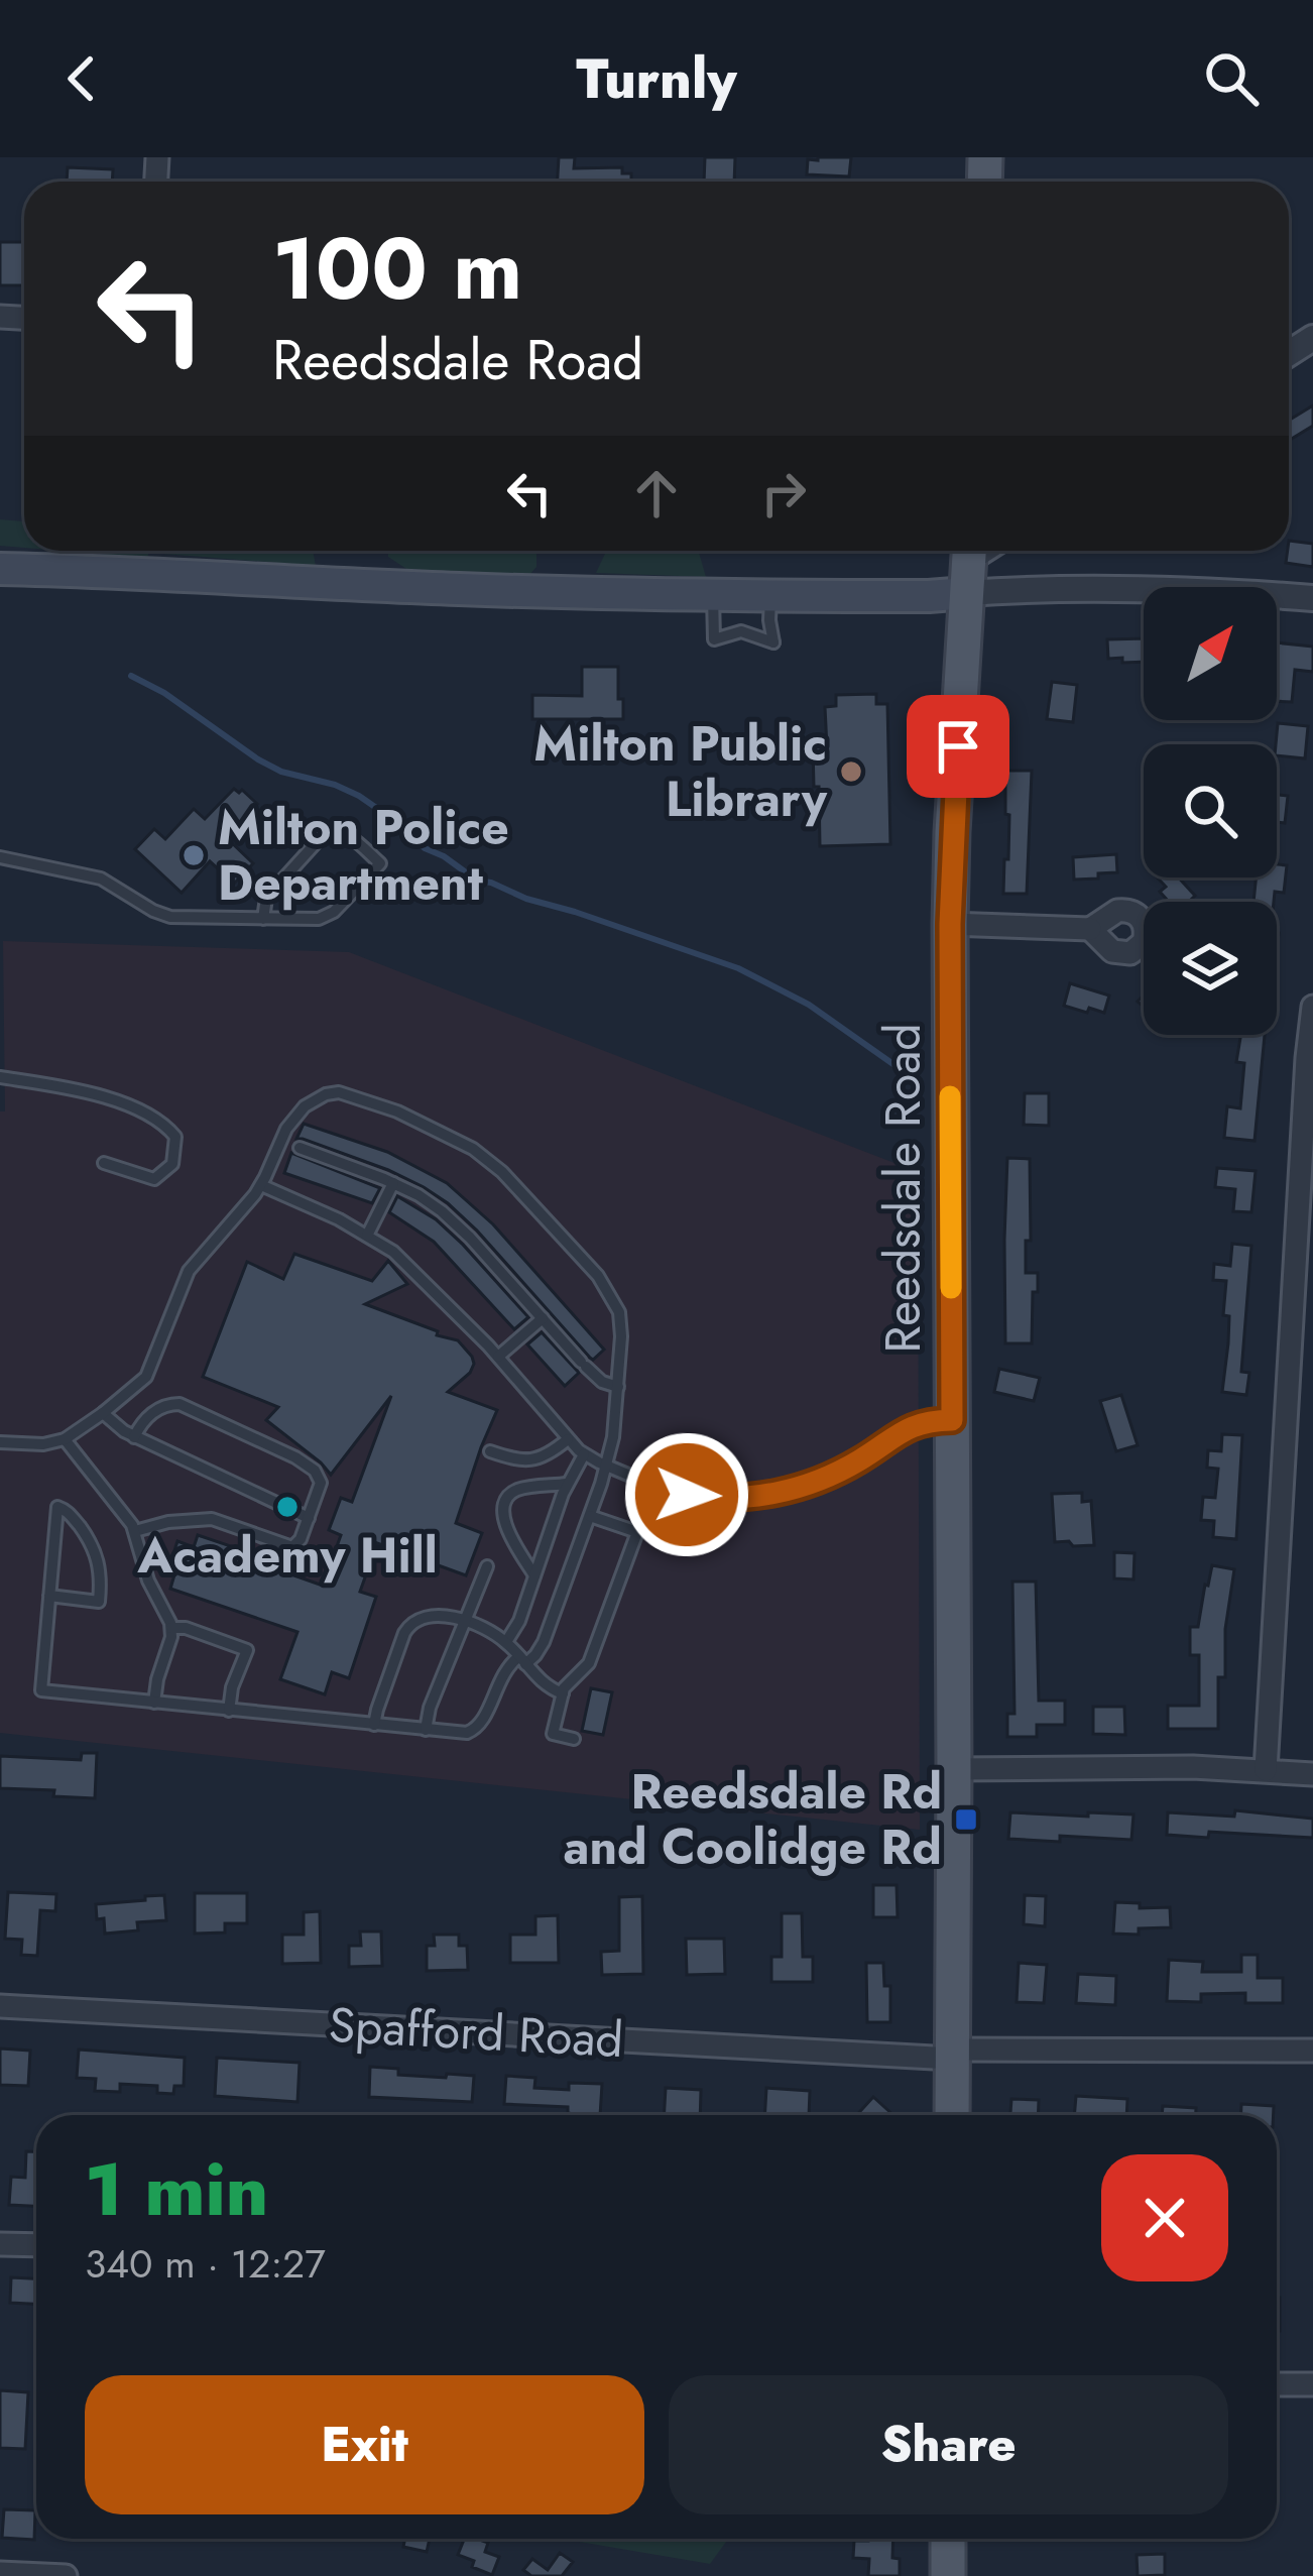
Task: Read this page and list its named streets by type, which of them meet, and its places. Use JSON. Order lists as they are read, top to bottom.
{
  "streets": {
    "main road": ["Reedsdale Road"],
    "street": ["Spafford Road"]
  },
  "crossings": [
    ["Reedsdale Road", "Spafford Road"]
  ],
  "places": {
    "other": ["Milton Public Library", "Milton Police Department", "Academy Hill"],
    "transit": ["Reedsdale Rd and Coolidge Rd"]
  },
  "north": "top right",
  "page": {
    "header": "Turnly",
    "turn": ["100 m", "Reedsdale Road"],
    "heading": ["1 min", "340 m · 12:27"],
    "buttons": ["Exit", "Share"]
  }
}
